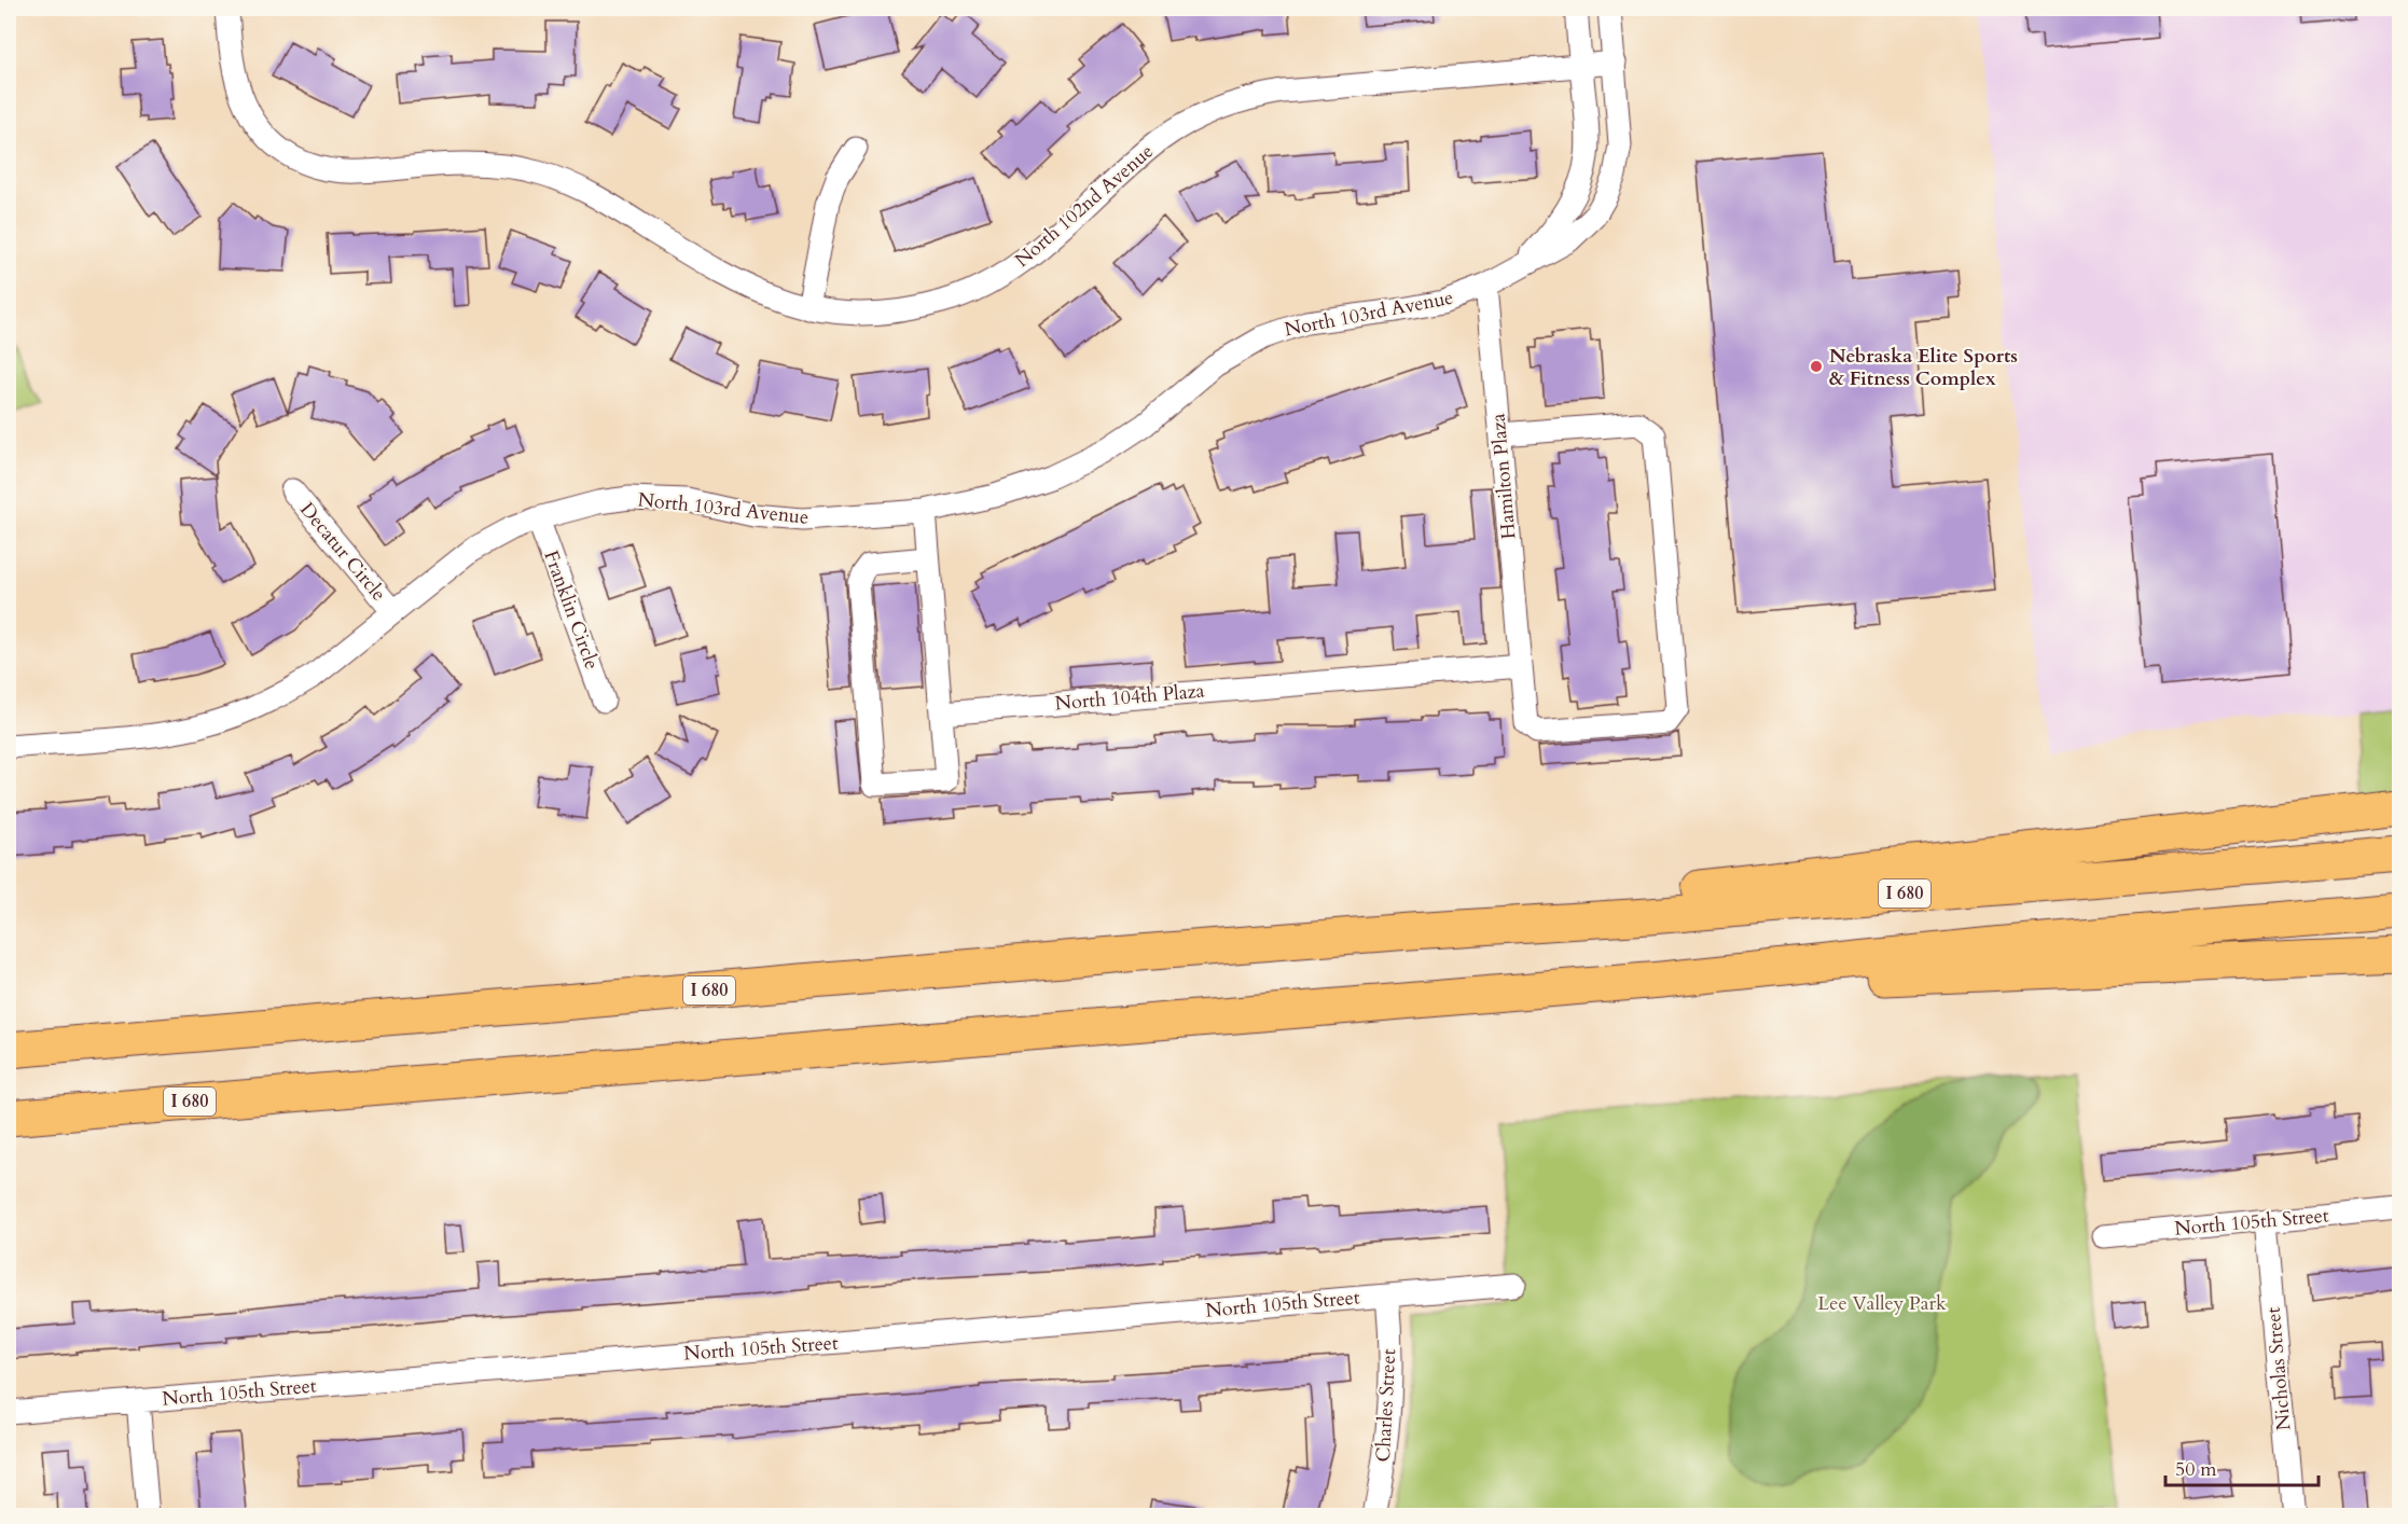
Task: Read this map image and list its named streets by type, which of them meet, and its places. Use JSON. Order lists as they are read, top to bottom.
{
  "streets": {
    "highway": ["I 680"],
    "street": [
      "North 102nd Avenue",
      "North 103rd Avenue",
      "Hamilton Plaza",
      "Decatur Circle",
      "Franklin Circle",
      "North 104th Plaza",
      "North 105th Street",
      "Nicholas Street",
      "Charles Street"
    ]
  },
  "crossings": [
    ["North 103rd Avenue", "Hamilton Plaza"],
    ["North 103rd Avenue", "Decatur Circle"],
    ["North 103rd Avenue", "Franklin Circle"],
    ["Hamilton Plaza", "North 104th Plaza"],
    ["North 105th Street", "Nicholas Street"],
    ["North 105th Street", "Charles Street"]
  ],
  "parks": ["Lee Valley Park"],
  "places": ["Nebraska Elite Sports & Fitness Complex"],
  "scale_bar": "50 m"
}
